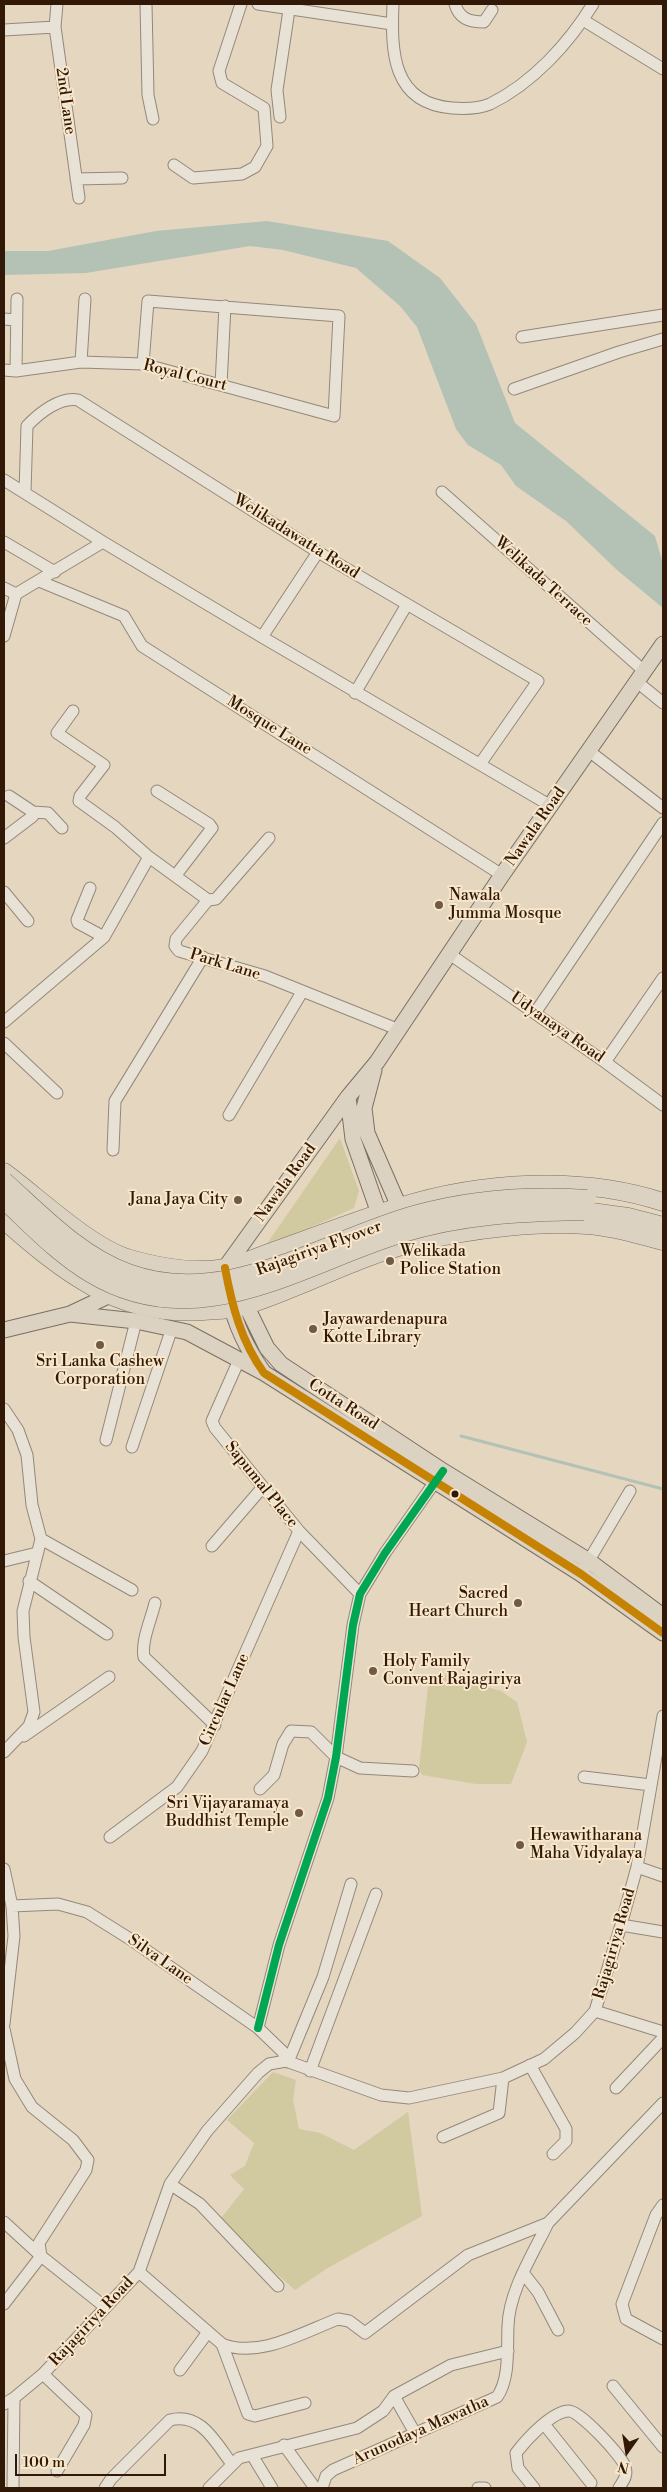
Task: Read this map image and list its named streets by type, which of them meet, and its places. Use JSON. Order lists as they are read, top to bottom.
{
  "streets": {
    "highway": ["Rajagiriya Flyover"],
    "main road": ["Nawala Road", "Cotta Road"],
    "street": [
      "2nd Lane",
      "Royal Court",
      "Welikadawatta Road",
      "Welikada Terrace",
      "Mosque Lane",
      "Park Lane",
      "Udyanaya Road",
      "Sapumal Place",
      "Circular Lane",
      "Rajagiriya Road",
      "Silva Lane",
      "Arunodaya Mawatha"
    ]
  },
  "crossings": [
    ["Welikada Terrace", "Nawala Road"],
    ["Mosque Lane", "Nawala Road"],
    ["Nawala Road", "Park Lane"],
    ["Nawala Road", "Udyanaya Road"],
    ["Sapumal Place", "Circular Lane"],
    ["Rajagiriya Road", "Silva Lane"]
  ],
  "places": [
    "Nawala Jumma Mosque",
    "Jana Jaya City",
    "Welikada Police Station",
    "Jayawardenapura Kotte Library",
    "Sri Lanka Cashew Corporation",
    "Sacred Heart Church",
    "Holy Family Convent Rajagiriya",
    "Sri Vijayaramaya Buddhist Temple",
    "Hewawitharana Maha Vidyalaya"
  ],
  "scale_bar": "100 m",
  "north": "bottom"
}
